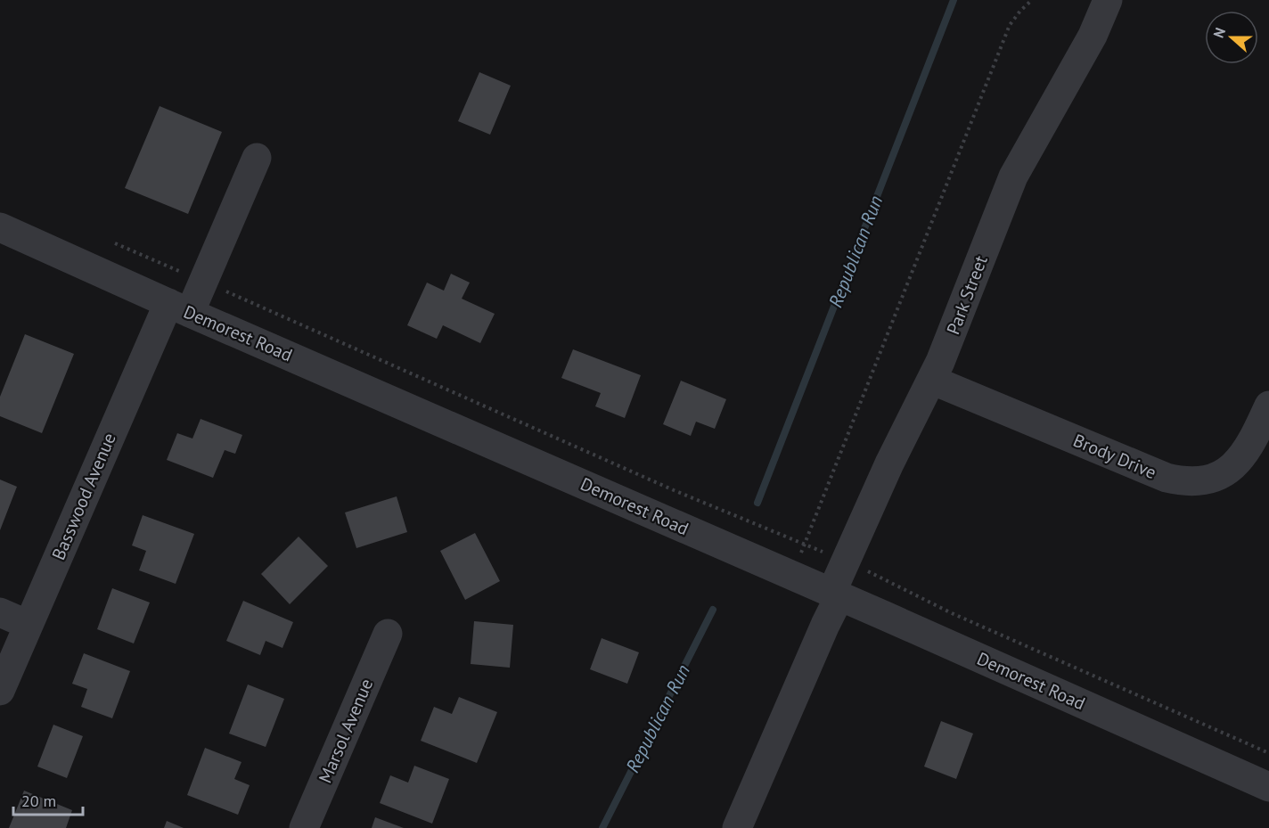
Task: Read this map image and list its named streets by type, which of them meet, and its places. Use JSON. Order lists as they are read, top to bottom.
{
  "streets": {
    "street": [
      "Park Street",
      "Demorest Road",
      "Brody Drive",
      "Basswood Avenue",
      "Marsol Avenue"
    ]
  },
  "crossings": [
    ["Park Street", "Demorest Road"],
    ["Park Street", "Brody Drive"],
    ["Demorest Road", "Basswood Avenue"]
  ],
  "water": ["Republican Run"],
  "scale_bar": "20 m",
  "north": "left"
}
